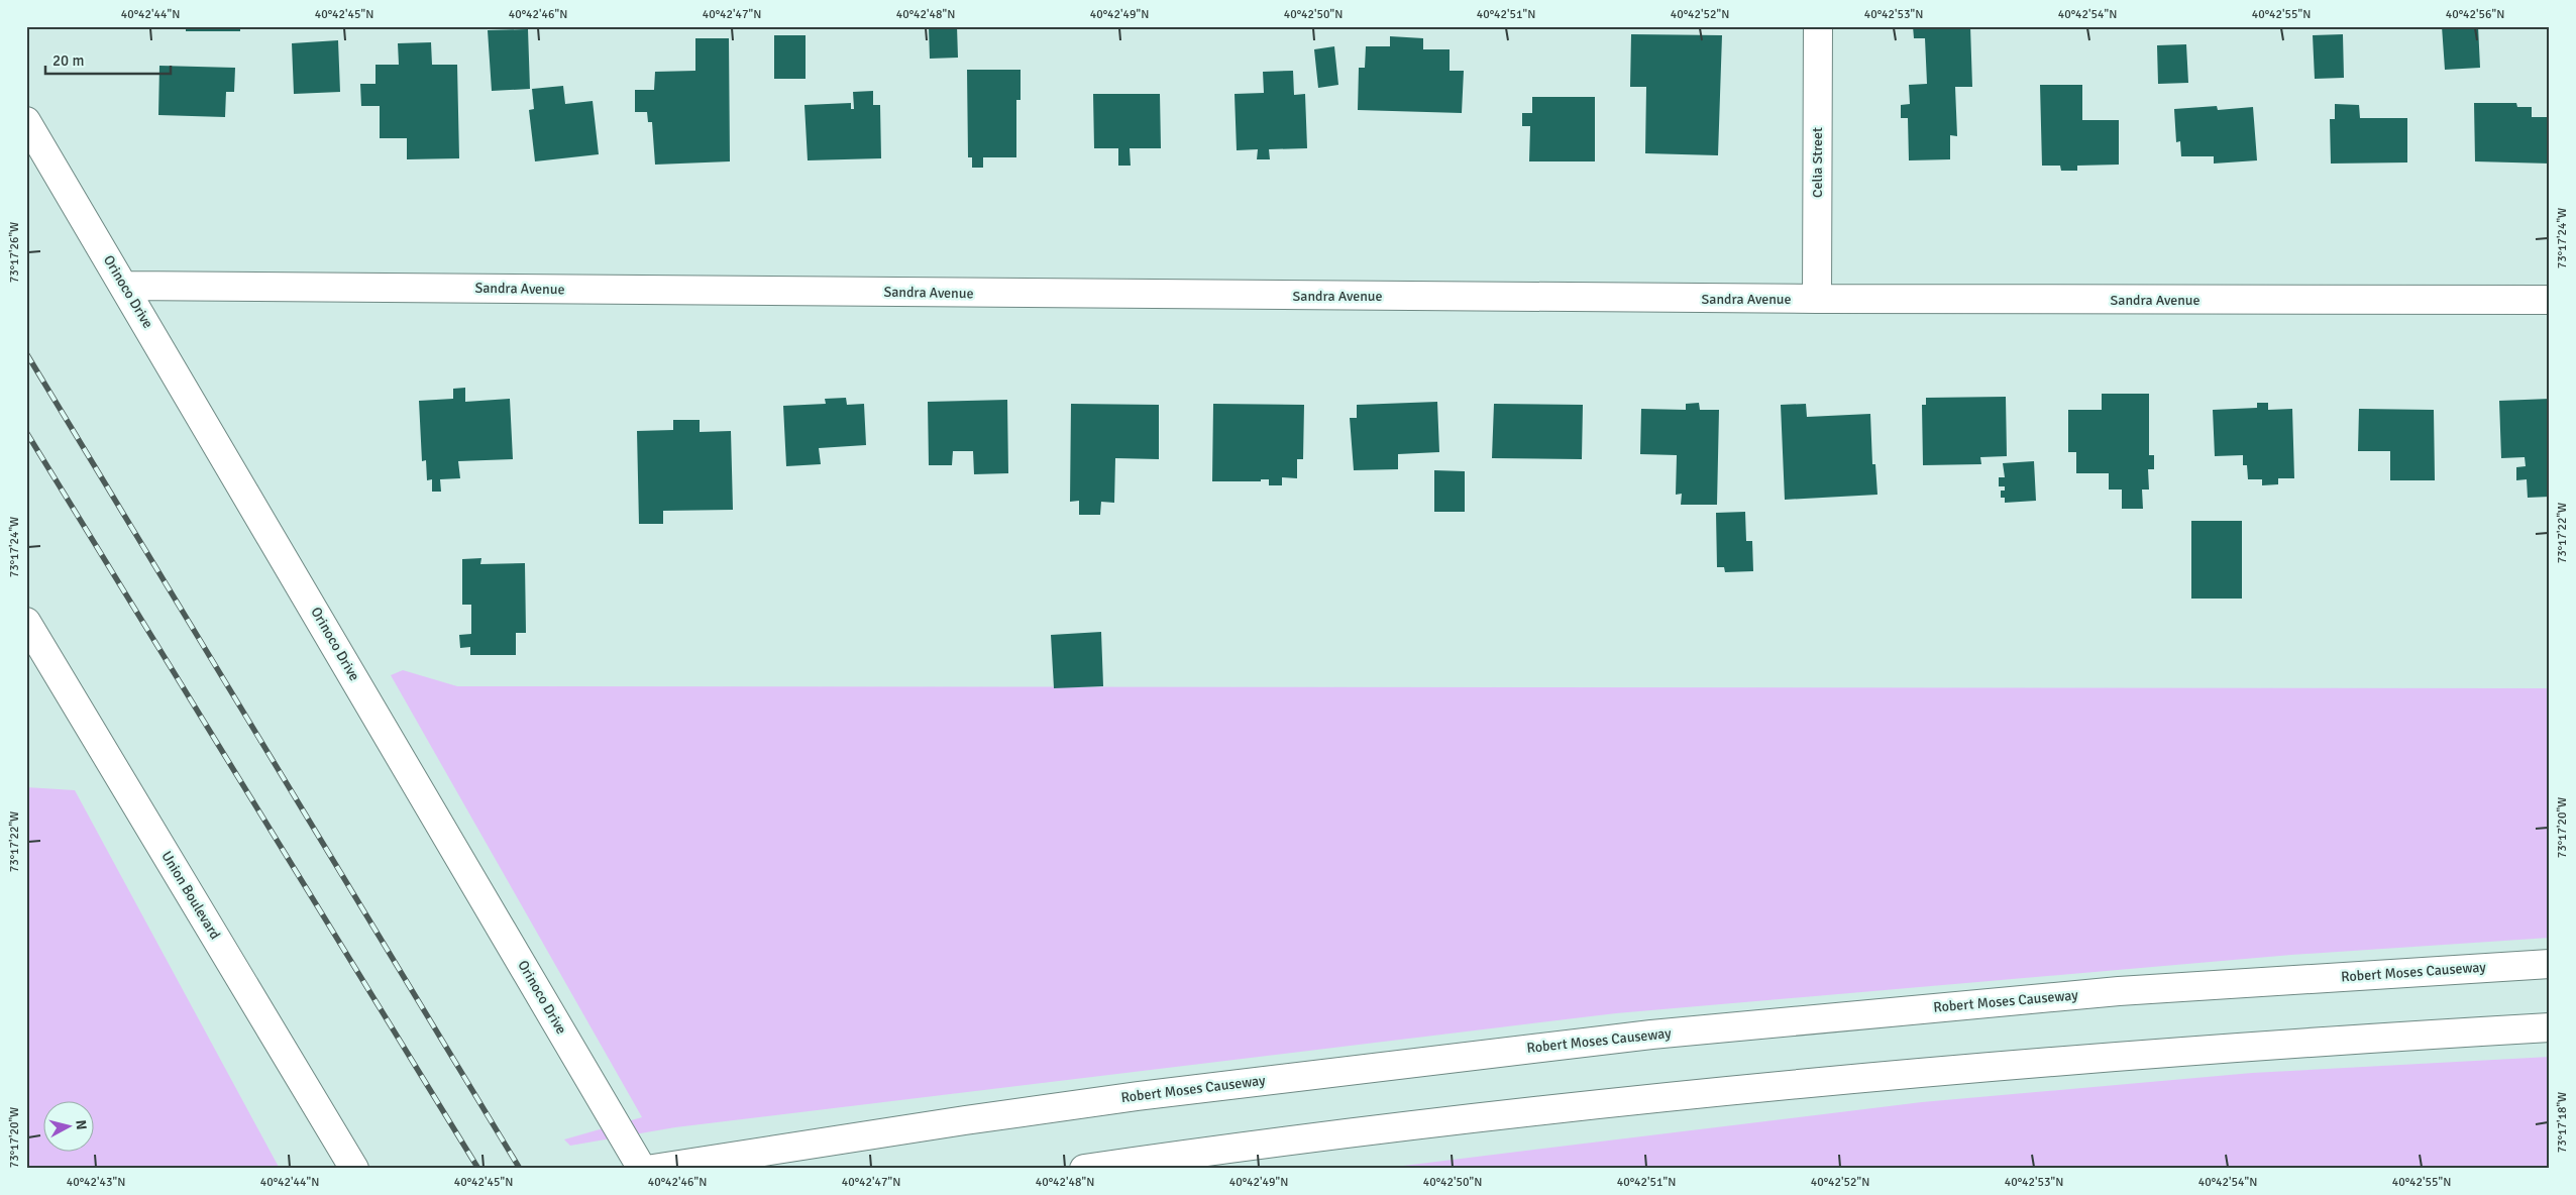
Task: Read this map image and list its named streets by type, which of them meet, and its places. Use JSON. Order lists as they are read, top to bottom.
{
  "streets": {
    "main road": [
      "Celia Street",
      "Sandra Avenue",
      "Orinoco Drive",
      "Union Boulevard",
      "Robert Moses Causeway"
    ]
  },
  "crossings": [
    ["Celia Street", "Sandra Avenue"],
    ["Sandra Avenue", "Orinoco Drive"]
  ],
  "scale_bar": "20 m",
  "north": "right",
  "coordinates": [
    "40°42'44\"N",
    "40°42'45\"N",
    "40°42'46\"N",
    "40°42'47\"N",
    "40°42'48\"N",
    "40°42'49\"N",
    "40°42'50\"N",
    "40°42'51\"N",
    "40°42'52\"N",
    "40°42'53\"N",
    "40°42'54\"N",
    "40°42'55\"N",
    "40°42'56\"N",
    "73°17'24\"W",
    "73°17'26\"W",
    "73°17'22\"W",
    "73°17'20\"W",
    "73°17'18\"W",
    "40°42'43\"N"
  ]
}
